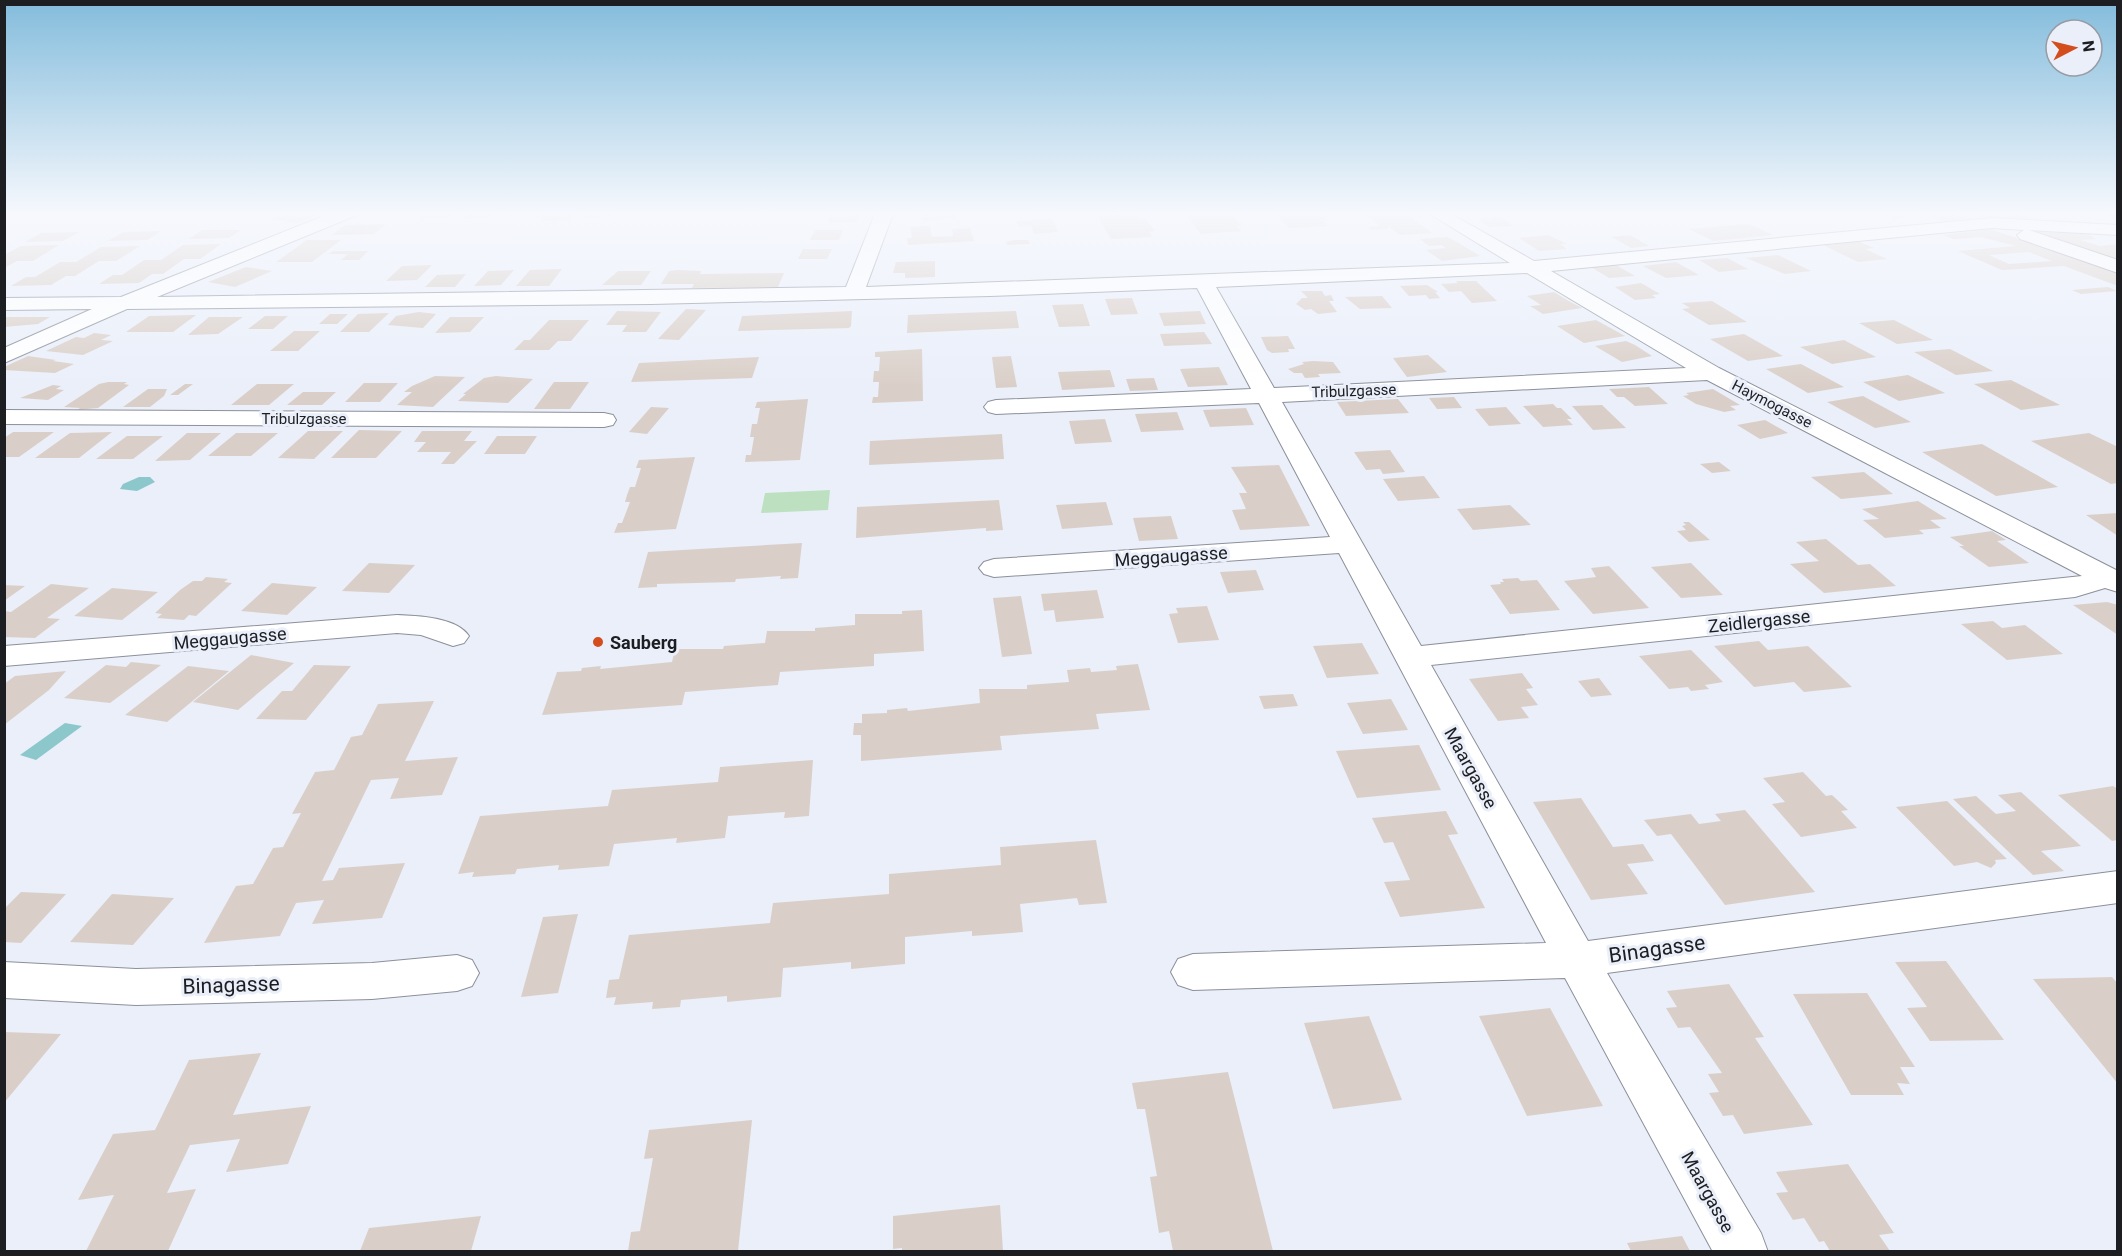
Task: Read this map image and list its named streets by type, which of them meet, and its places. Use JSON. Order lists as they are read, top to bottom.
{
  "streets": {
    "street": [
      "Tribulzgasse",
      "Haymogasse",
      "Meggaugasse",
      "Zeidlergasse",
      "Maargasse",
      "Binagasse"
    ]
  },
  "crossings": [
    ["Tribulzgasse", "Haymogasse"],
    ["Tribulzgasse", "Maargasse"],
    ["Haymogasse", "Zeidlergasse"],
    ["Meggaugasse", "Maargasse"],
    ["Zeidlergasse", "Maargasse"],
    ["Maargasse", "Binagasse"]
  ],
  "places": ["Sauberg"],
  "north": "right"
}
